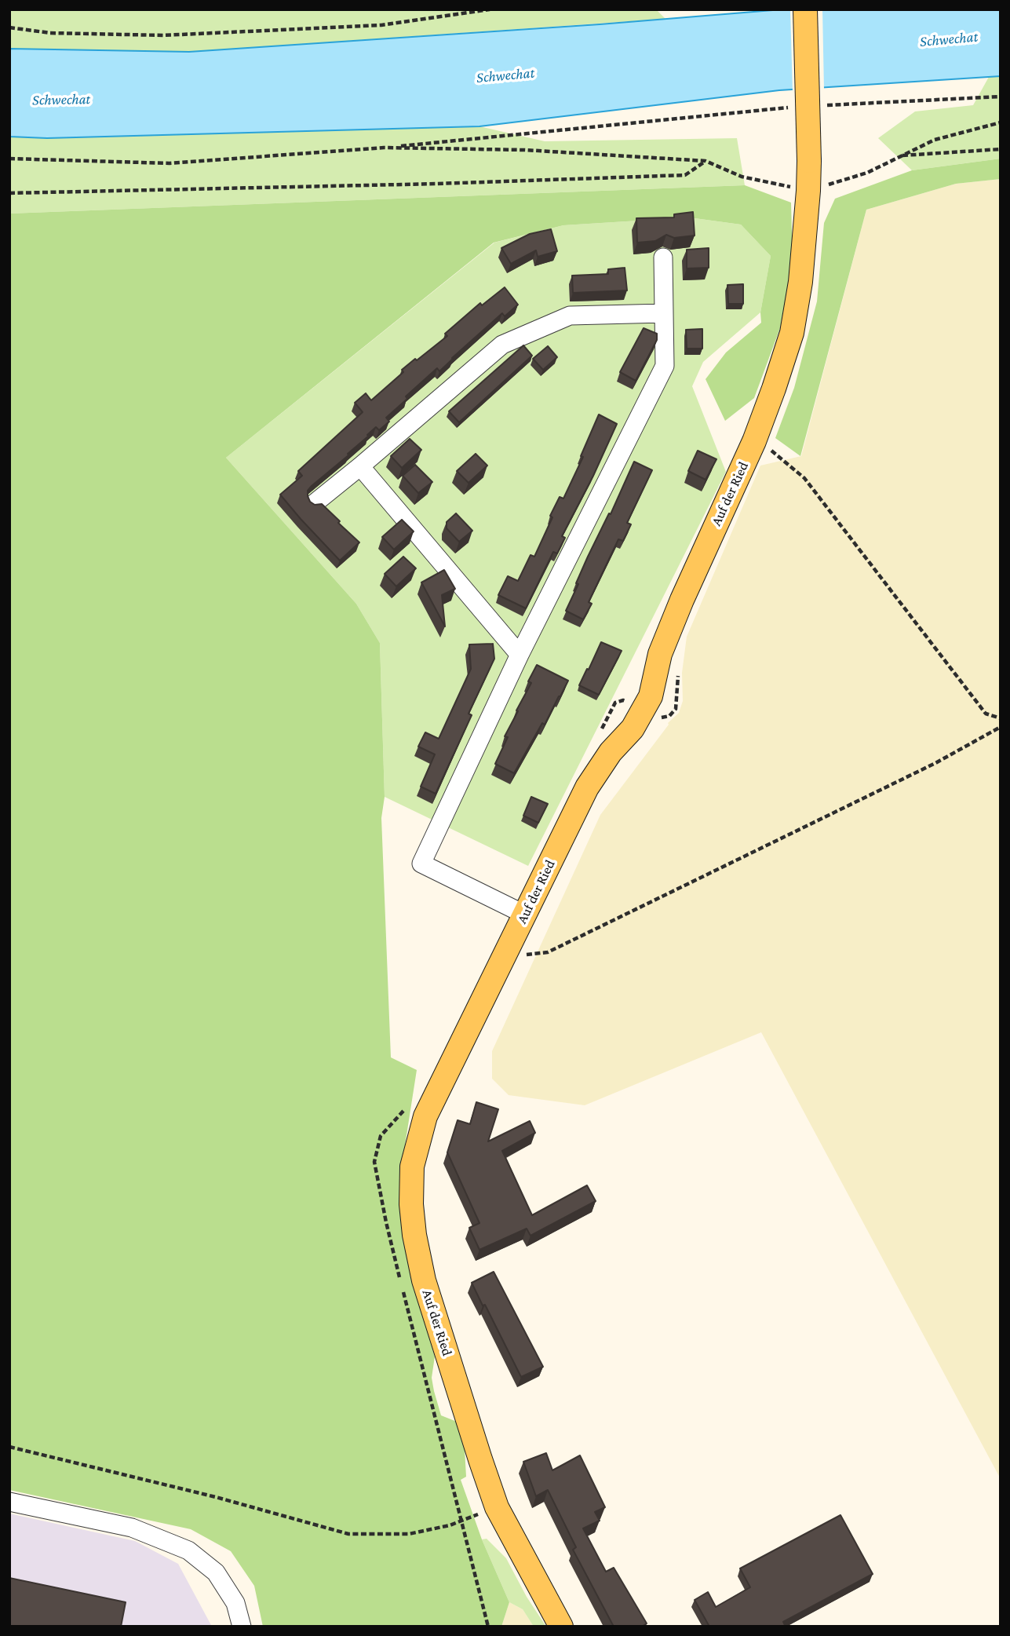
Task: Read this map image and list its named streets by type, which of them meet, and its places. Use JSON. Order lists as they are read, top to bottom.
{
  "streets": {
    "main road": ["Auf der Ried"]
  },
  "water": ["Schwechat"]
}
